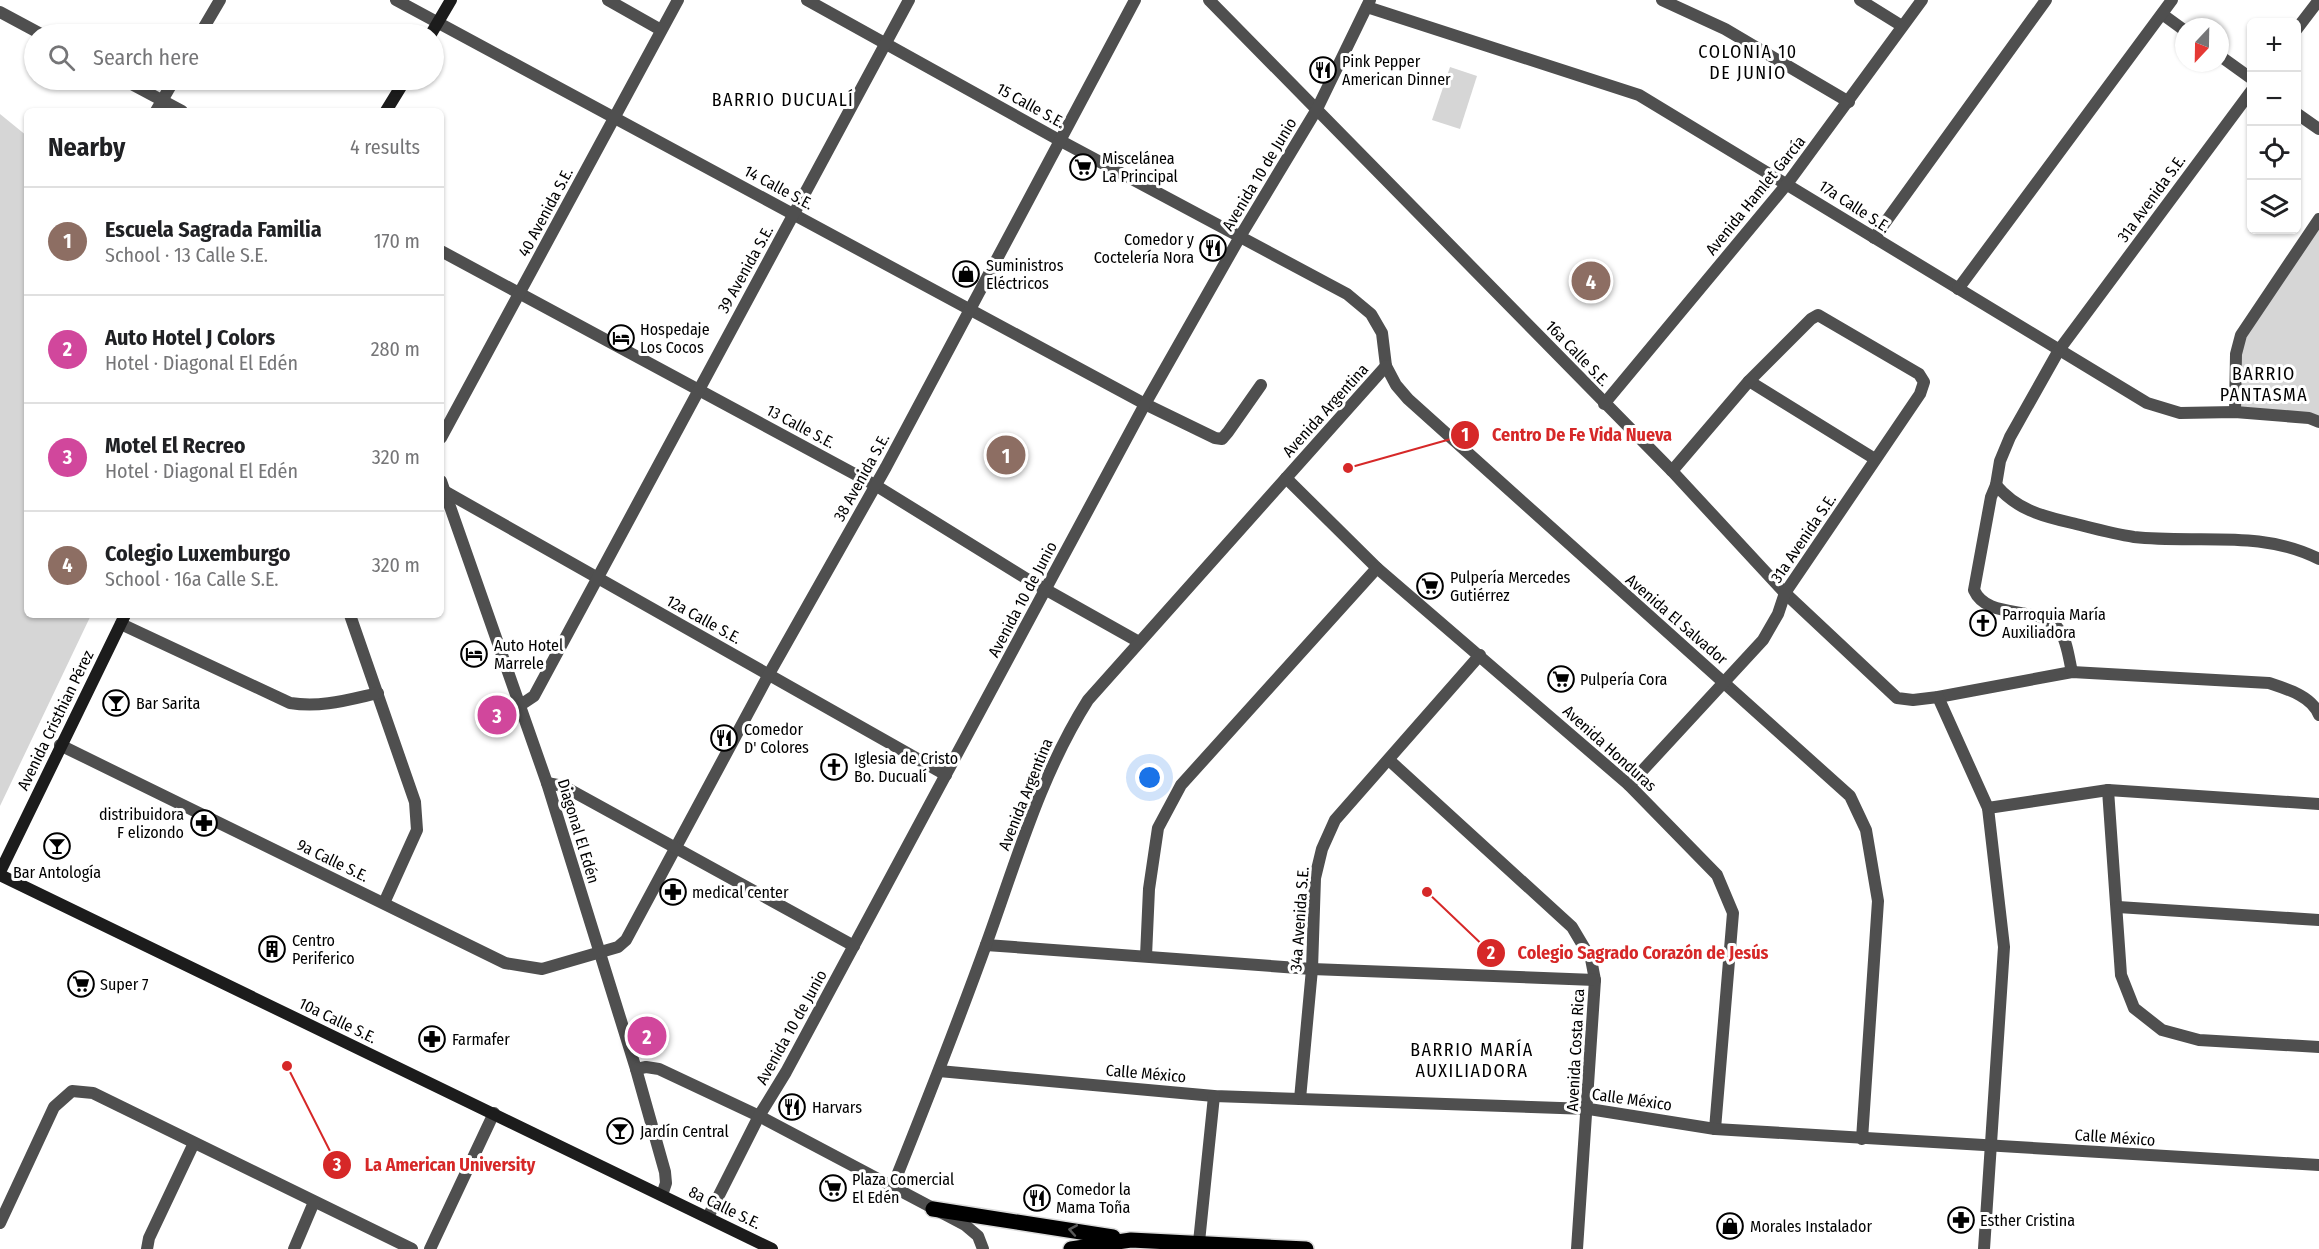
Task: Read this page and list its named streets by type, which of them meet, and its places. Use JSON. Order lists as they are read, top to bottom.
{
  "streets": {
    "street": [
      "15 Calle S.E.",
      "Avenida 10 de Junio",
      "14 Calle S.E.",
      "Avenida Hamlet García",
      "31a Avenida S.E.",
      "17a Calle S.E.",
      "40 Avenida S.E.",
      "39 Avenida S.E.",
      "16a Calle S.E.",
      "Avenida Argentina",
      "13 Calle S.E.",
      "38 Avenida S.E.",
      "12a Calle S.E.",
      "Avenida El Salvador",
      "Avenida Cristhian Pérez",
      "Avenida Honduras",
      "Diagonal El Edén",
      "9a Calle S.E.",
      "34a Avenida S.E.",
      "10a Calle S.E.",
      "Avenida Costa Rica",
      "Calle México",
      "8a Calle S.E."
    ]
  },
  "crossings": [
    ["15 Calle S.E.", "Avenida 10 de Junio"],
    ["15 Calle S.E.", "39 Avenida S.E."],
    ["15 Calle S.E.", "38 Avenida S.E."],
    ["15 Calle S.E.", "Avenida El Salvador"],
    ["Avenida 10 de Junio", "14 Calle S.E."],
    ["Avenida 10 de Junio", "17a Calle S.E."],
    ["Avenida 10 de Junio", "16a Calle S.E."],
    ["Avenida 10 de Junio", "13 Calle S.E."],
    ["Avenida 10 de Junio", "12a Calle S.E."],
    ["Avenida 10 de Junio", "Avenida El Salvador"],
    ["Avenida 10 de Junio", "8a Calle S.E."],
    ["14 Calle S.E.", "40 Avenida S.E."],
    ["14 Calle S.E.", "39 Avenida S.E."],
    ["14 Calle S.E.", "38 Avenida S.E."],
    ["Avenida Hamlet García", "17a Calle S.E."],
    ["Avenida Hamlet García", "16a Calle S.E."],
    ["31a Avenida S.E.", "17a Calle S.E."],
    ["31a Avenida S.E.", "16a Calle S.E."],
    ["31a Avenida S.E.", "Avenida El Salvador"],
    ["31a Avenida S.E.", "Avenida Honduras"],
    ["40 Avenida S.E.", "13 Calle S.E."],
    ["39 Avenida S.E.", "13 Calle S.E."],
    ["39 Avenida S.E.", "12a Calle S.E."],
    ["39 Avenida S.E.", "Diagonal El Edén"],
    ["Avenida Argentina", "13 Calle S.E."],
    ["Avenida Argentina", "Avenida El Salvador"],
    ["Avenida Argentina", "Avenida Honduras"],
    ["Avenida Argentina", "Calle México"],
    ["13 Calle S.E.", "38 Avenida S.E."],
    ["38 Avenida S.E.", "12a Calle S.E."],
    ["38 Avenida S.E.", "Diagonal El Edén"],
    ["38 Avenida S.E.", "9a Calle S.E."],
    ["Avenida El Salvador", "Calle México"],
    ["Avenida Cristhian Pérez", "9a Calle S.E."],
    ["Avenida Cristhian Pérez", "10a Calle S.E."],
    ["Avenida Honduras", "34a Avenida S.E."],
    ["Avenida Honduras", "Calle México"],
    ["Diagonal El Edén", "9a Calle S.E."],
    ["Diagonal El Edén", "10a Calle S.E."],
    ["Diagonal El Edén", "8a Calle S.E."],
    ["34a Avenida S.E.", "Avenida Costa Rica"],
    ["34a Avenida S.E.", "Calle México"],
    ["10a Calle S.E.", "8a Calle S.E."],
    ["Avenida Costa Rica", "Calle México"]
  ],
  "districts": [
    "COLONIA 10 DE JUNIO",
    "BARRIO DUCUALÍ",
    "BARRIO PANTASMA",
    "BARRIO MARÍA AUXILIADORA"
  ],
  "places": {
    "restaurant": [
      "Pink Pepper American Dinner",
      "Comedor y Coctelería Nora",
      "Comedor D' Colores",
      "Harvars",
      "Comedor la Mama Toña"
    ],
    "supermarket": [
      "Miscelánea La Principal",
      "Pulpería Mercedes Gutiérrez",
      "Pulpería Cora",
      "Super 7",
      "Plaza Comercial El Edén"
    ],
    "shop": ["Suministros Eléctricos", "Morales Instalador"],
    "hotel": ["Hospedaje Los Cocos", "Auto Hotel Marrele"],
    "other": ["Centro De Fe Vida Nueva", "Colegio Sagrado Corazón de Jesús", "La American University"],
    "church": ["Parroquia María Auxiliadora", "Iglesia de Cristo Bo. Ducualí"],
    "bar": ["Bar Sarita", "Bar Antología", "Jardín Central"],
    "pharmacy": [
      "distribuidora F elizondo",
      "medical center",
      "Farmafer",
      "Esther Cristina"
    ],
    "building": ["Centro Periferico"]
  },
  "north": "bottom",
  "page": {
    "map_buttons": ["+", "−"],
    "search": "Search here",
    "heading": ["Nearby", "4 results"],
    "list": [
      {
        "mark": "1",
        "name": "Escuela Sagrada Familia",
        "note": "School · 13 Calle S.E.",
        "value": "170 m"
      },
      {
        "mark": "2",
        "name": "Auto Hotel J Colors",
        "note": "Hotel · Diagonal El Edén",
        "value": "280 m"
      },
      {
        "mark": "3",
        "name": "Motel El Recreo",
        "note": "Hotel · Diagonal El Edén",
        "value": "320 m"
      },
      {
        "mark": "4",
        "name": "Colegio Luxemburgo",
        "note": "School · 16a Calle S.E.",
        "value": "320 m"
      }
    ],
    "pins": [
      "4",
      "1",
      "3",
      "2"
    ]
  }
}
